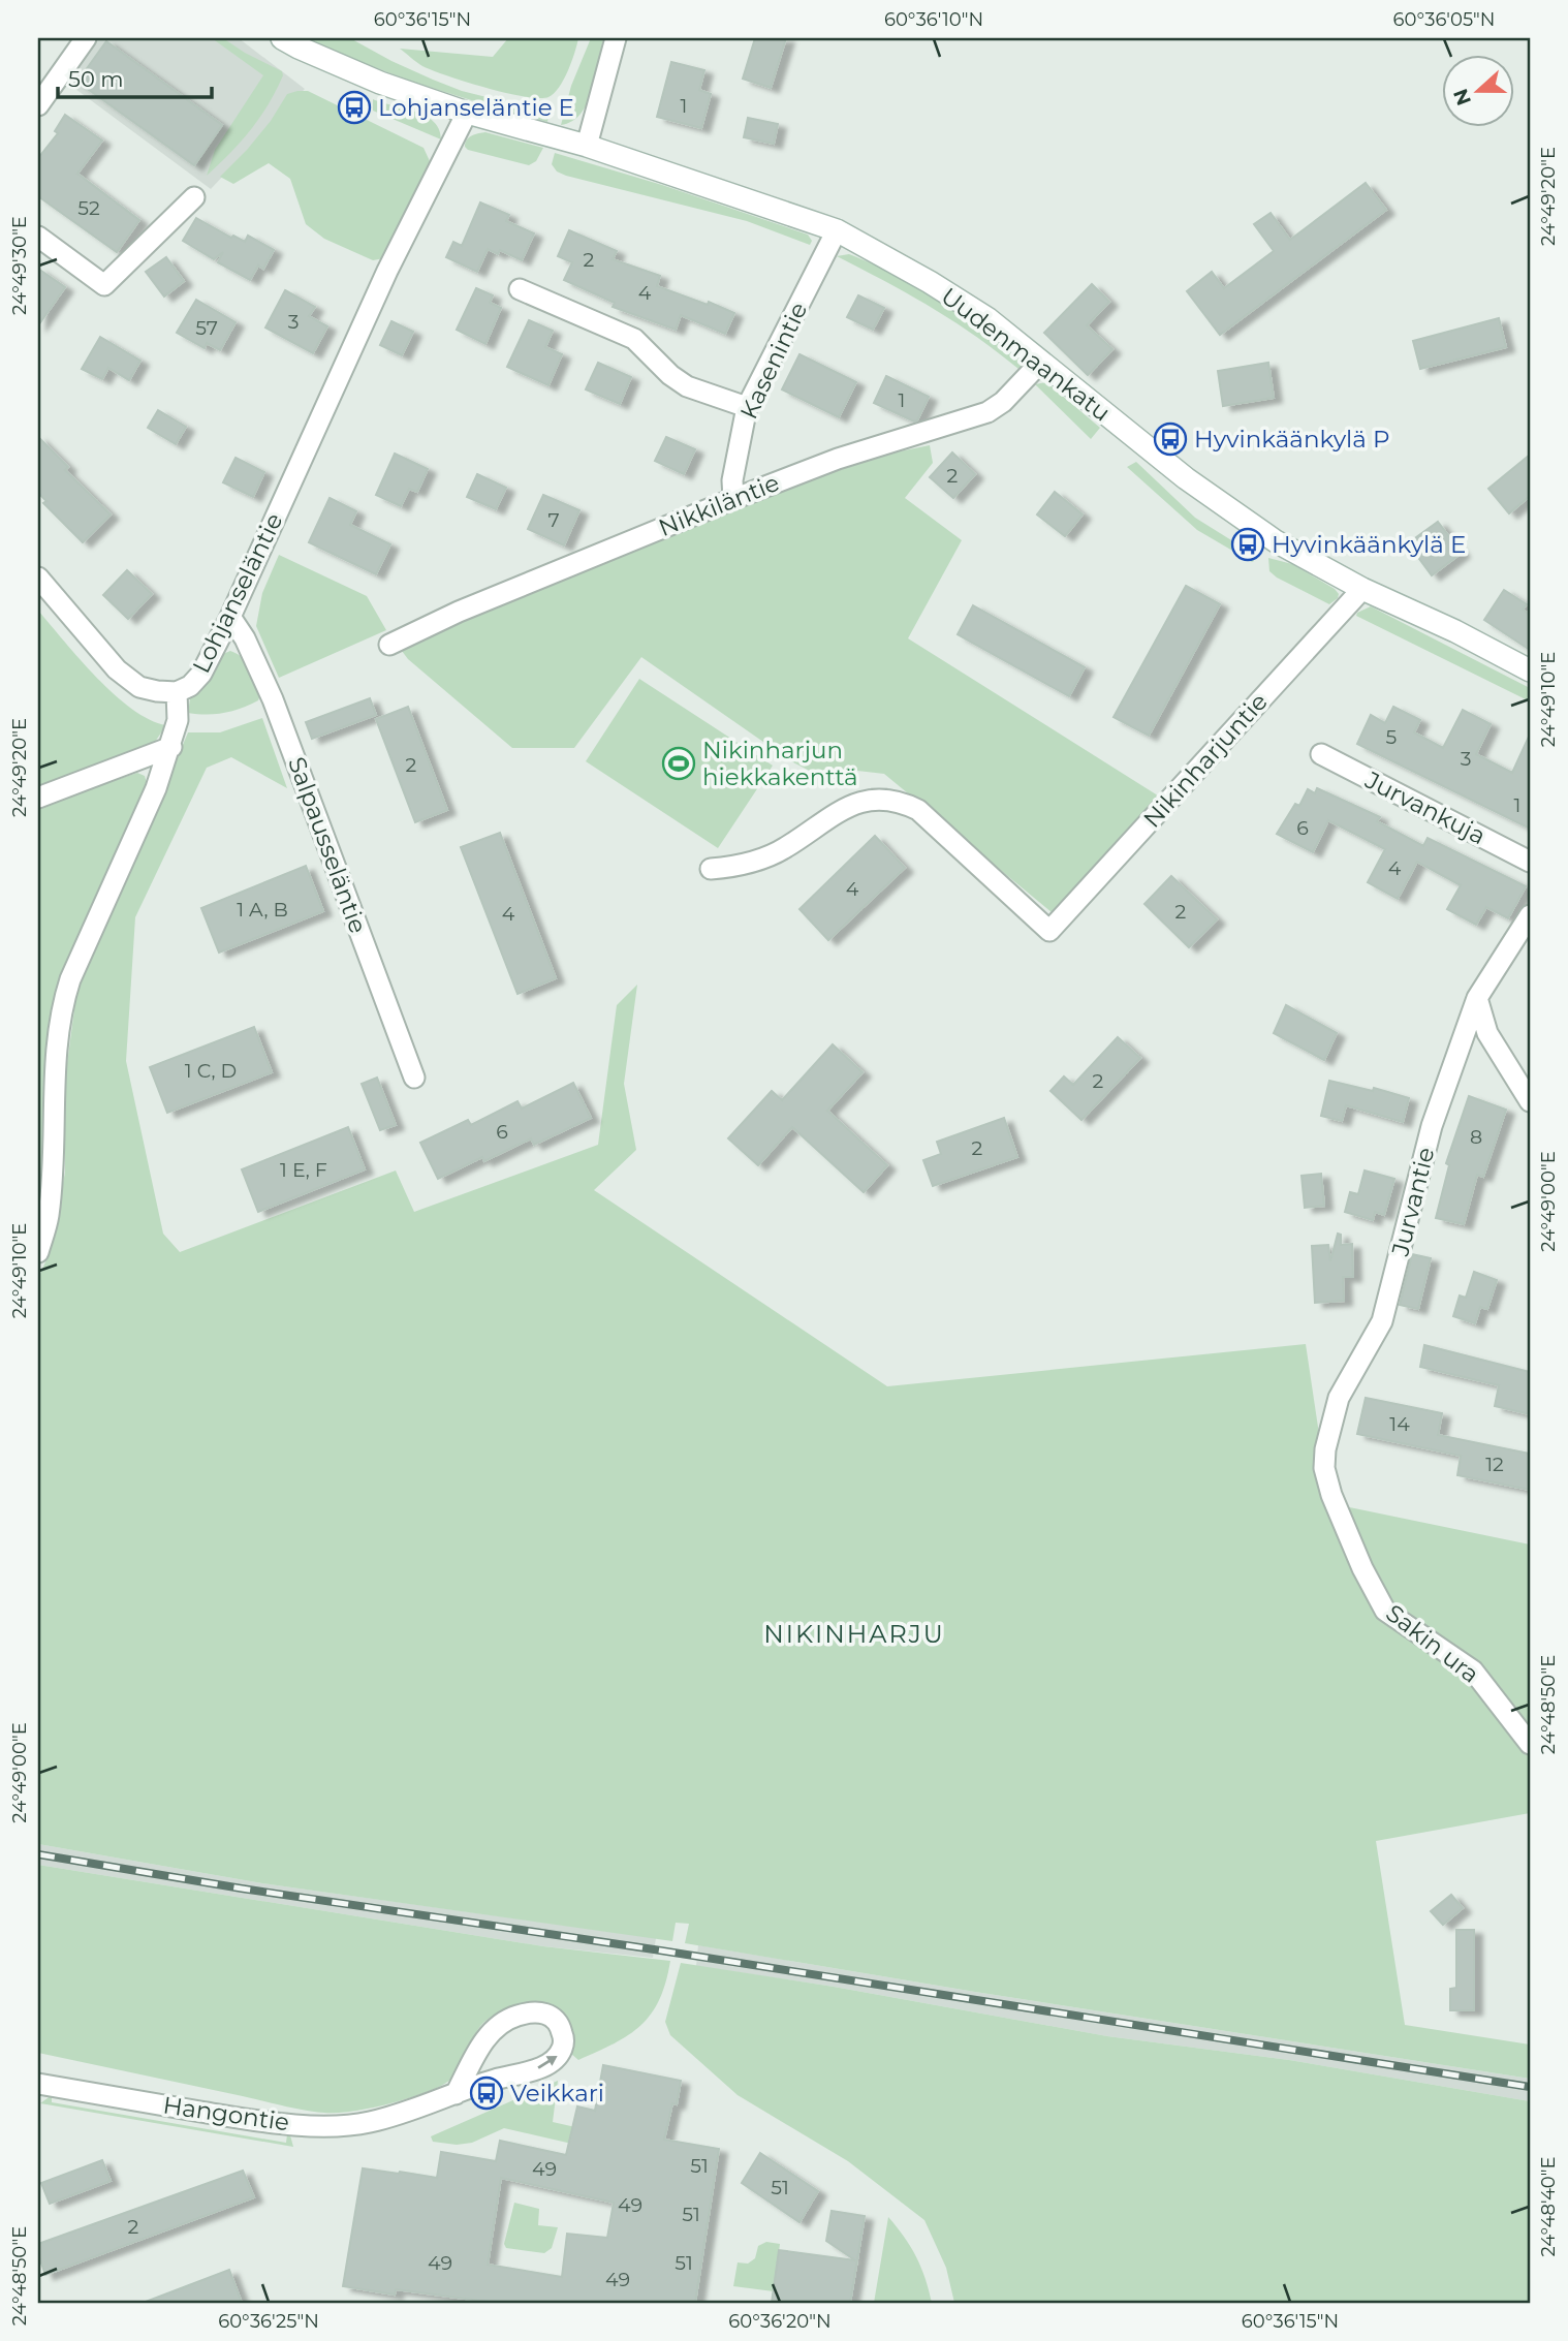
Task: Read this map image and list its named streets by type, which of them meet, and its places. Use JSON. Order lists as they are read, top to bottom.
{
  "streets": {
    "main road": ["Uudenmaankatu"],
    "street": [
      "Kasenintie",
      "Nikkiläntie",
      "Lohjanseläntie",
      "Nikinharjuntie",
      "Jurvankuja",
      "Salpausseläntie",
      "Jurvantie",
      "Sakin ura",
      "Hangontie"
    ]
  },
  "crossings": [
    ["Uudenmaankatu", "Kasenintie"],
    ["Uudenmaankatu", "Nikkiläntie"],
    ["Uudenmaankatu", "Lohjanseläntie"],
    ["Uudenmaankatu", "Nikinharjuntie"],
    ["Kasenintie", "Nikkiläntie"],
    ["Lohjanseläntie", "Salpausseläntie"],
    ["Jurvantie", "Sakin ura"]
  ],
  "districts": ["NIKINHARJU"],
  "places": {
    "bus stop": [
      "Lohjanseläntie E",
      "Hyvinkäänkylä P",
      "Hyvinkäänkylä E",
      "Veikkari"
    ],
    "sports": ["Nikinharjun hiekkakenttä"]
  },
  "house_numbers": [
    "1",
    "52",
    "2",
    "4",
    "3",
    "57",
    "1",
    "2",
    "7",
    "5",
    "3",
    "2",
    "1",
    "6",
    "4",
    "4",
    "1 A, B",
    "2",
    "4",
    "1 C, D",
    "2",
    "6",
    "8",
    "2",
    "1 E, F",
    "14",
    "12",
    "51",
    "49",
    "51",
    "49",
    "51",
    "2",
    "49",
    "51",
    "49"
  ],
  "scale_bar": "50 m",
  "north": "left",
  "coordinates": [
    "60°36'15\"N",
    "60°36'10\"N",
    "60°36'05\"N",
    "24°49'20\"E",
    "24°49'30\"E",
    "24°49'10\"E",
    "24°49'00\"E",
    "24°48'50\"E",
    "24°48'40\"E",
    "60°36'25\"N",
    "60°36'20\"N"
  ]
}
